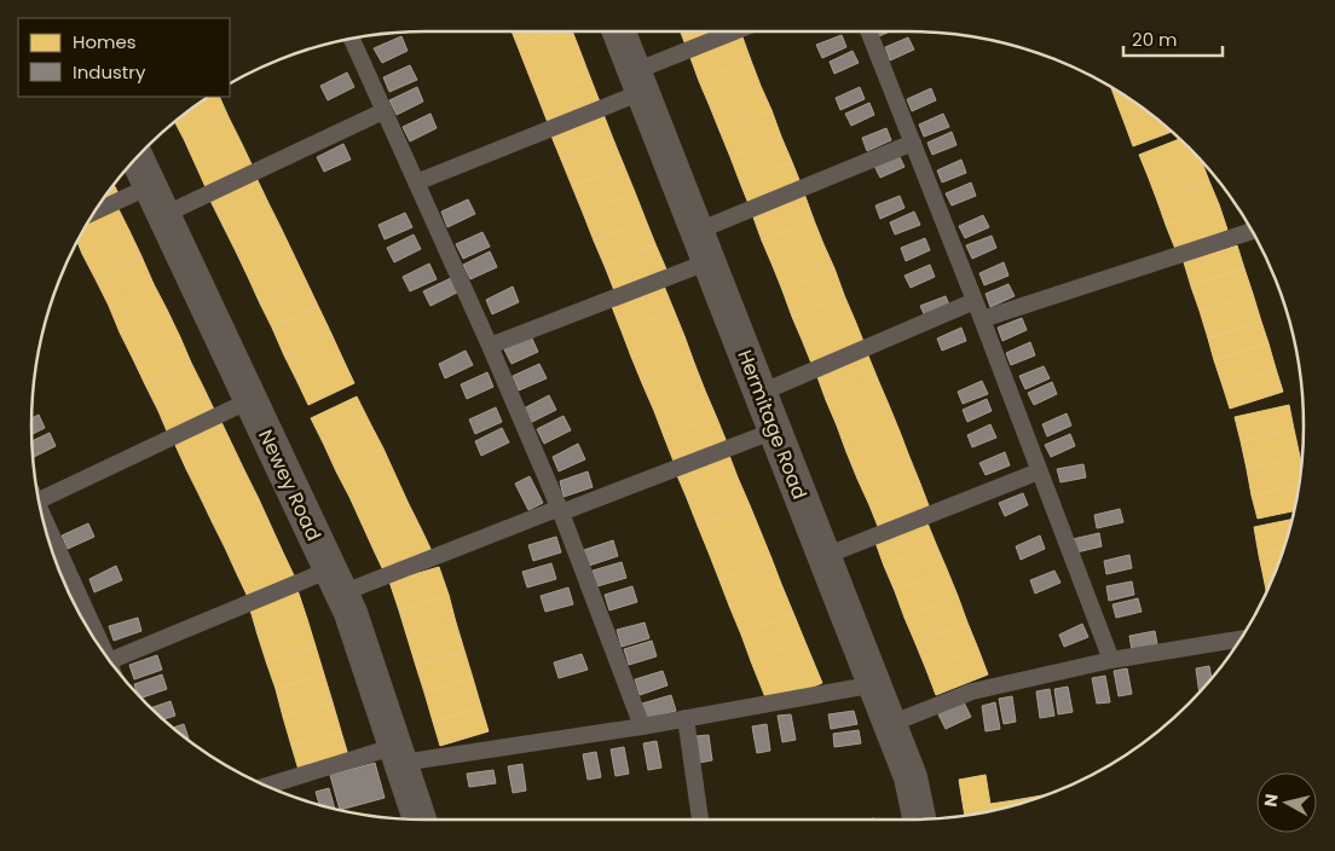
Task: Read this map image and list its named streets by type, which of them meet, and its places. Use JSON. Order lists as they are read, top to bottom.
{
  "streets": {
    "street": ["Hermitage Road", "Newey Road"]
  },
  "legend": ["Homes", "Industry"],
  "scale_bar": "20 m",
  "north": "left"
}
